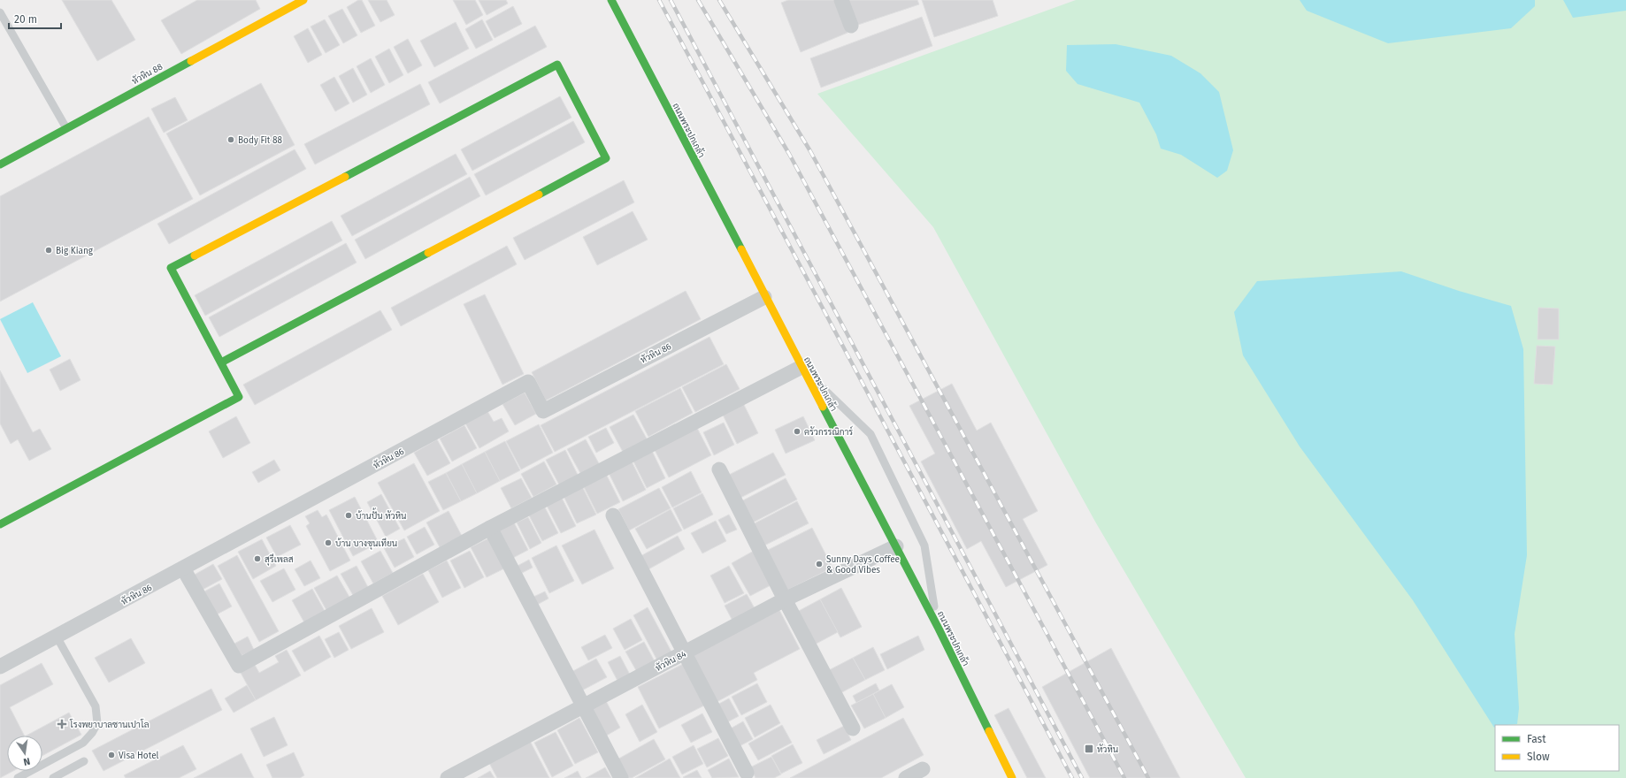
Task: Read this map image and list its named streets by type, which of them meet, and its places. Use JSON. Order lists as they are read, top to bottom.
{
  "streets": {
    "street": [
      "หัวหิน 88",
      "ถนนพระปกเกล้า",
      "หัวหิน 86",
      "หัวหิน 84"
    ]
  },
  "crossings": [
    ["ถนนพระปกเกล้า", "หัวหิน 86"],
    ["ถนนพระปกเกล้า", "หัวหิน 84"]
  ],
  "places": {
    "other": [
      "Body Fit 88",
      "Big Kiang",
      "ครัวกรรณิการ์",
      "บ้านปั้น หัวหิน",
      "บ้าน บางขุนเทียน",
      "สุรีเพลส",
      "Sunny Days Coffee & Good Vibes",
      "Visa Hotel"
    ],
    "health": ["โรงพยาบาลซานเปาโล"],
    "transit": ["หัวหิน"]
  },
  "legend": ["Fast", "Slow"],
  "scale_bar": "20 m",
  "north": "bottom"
}
